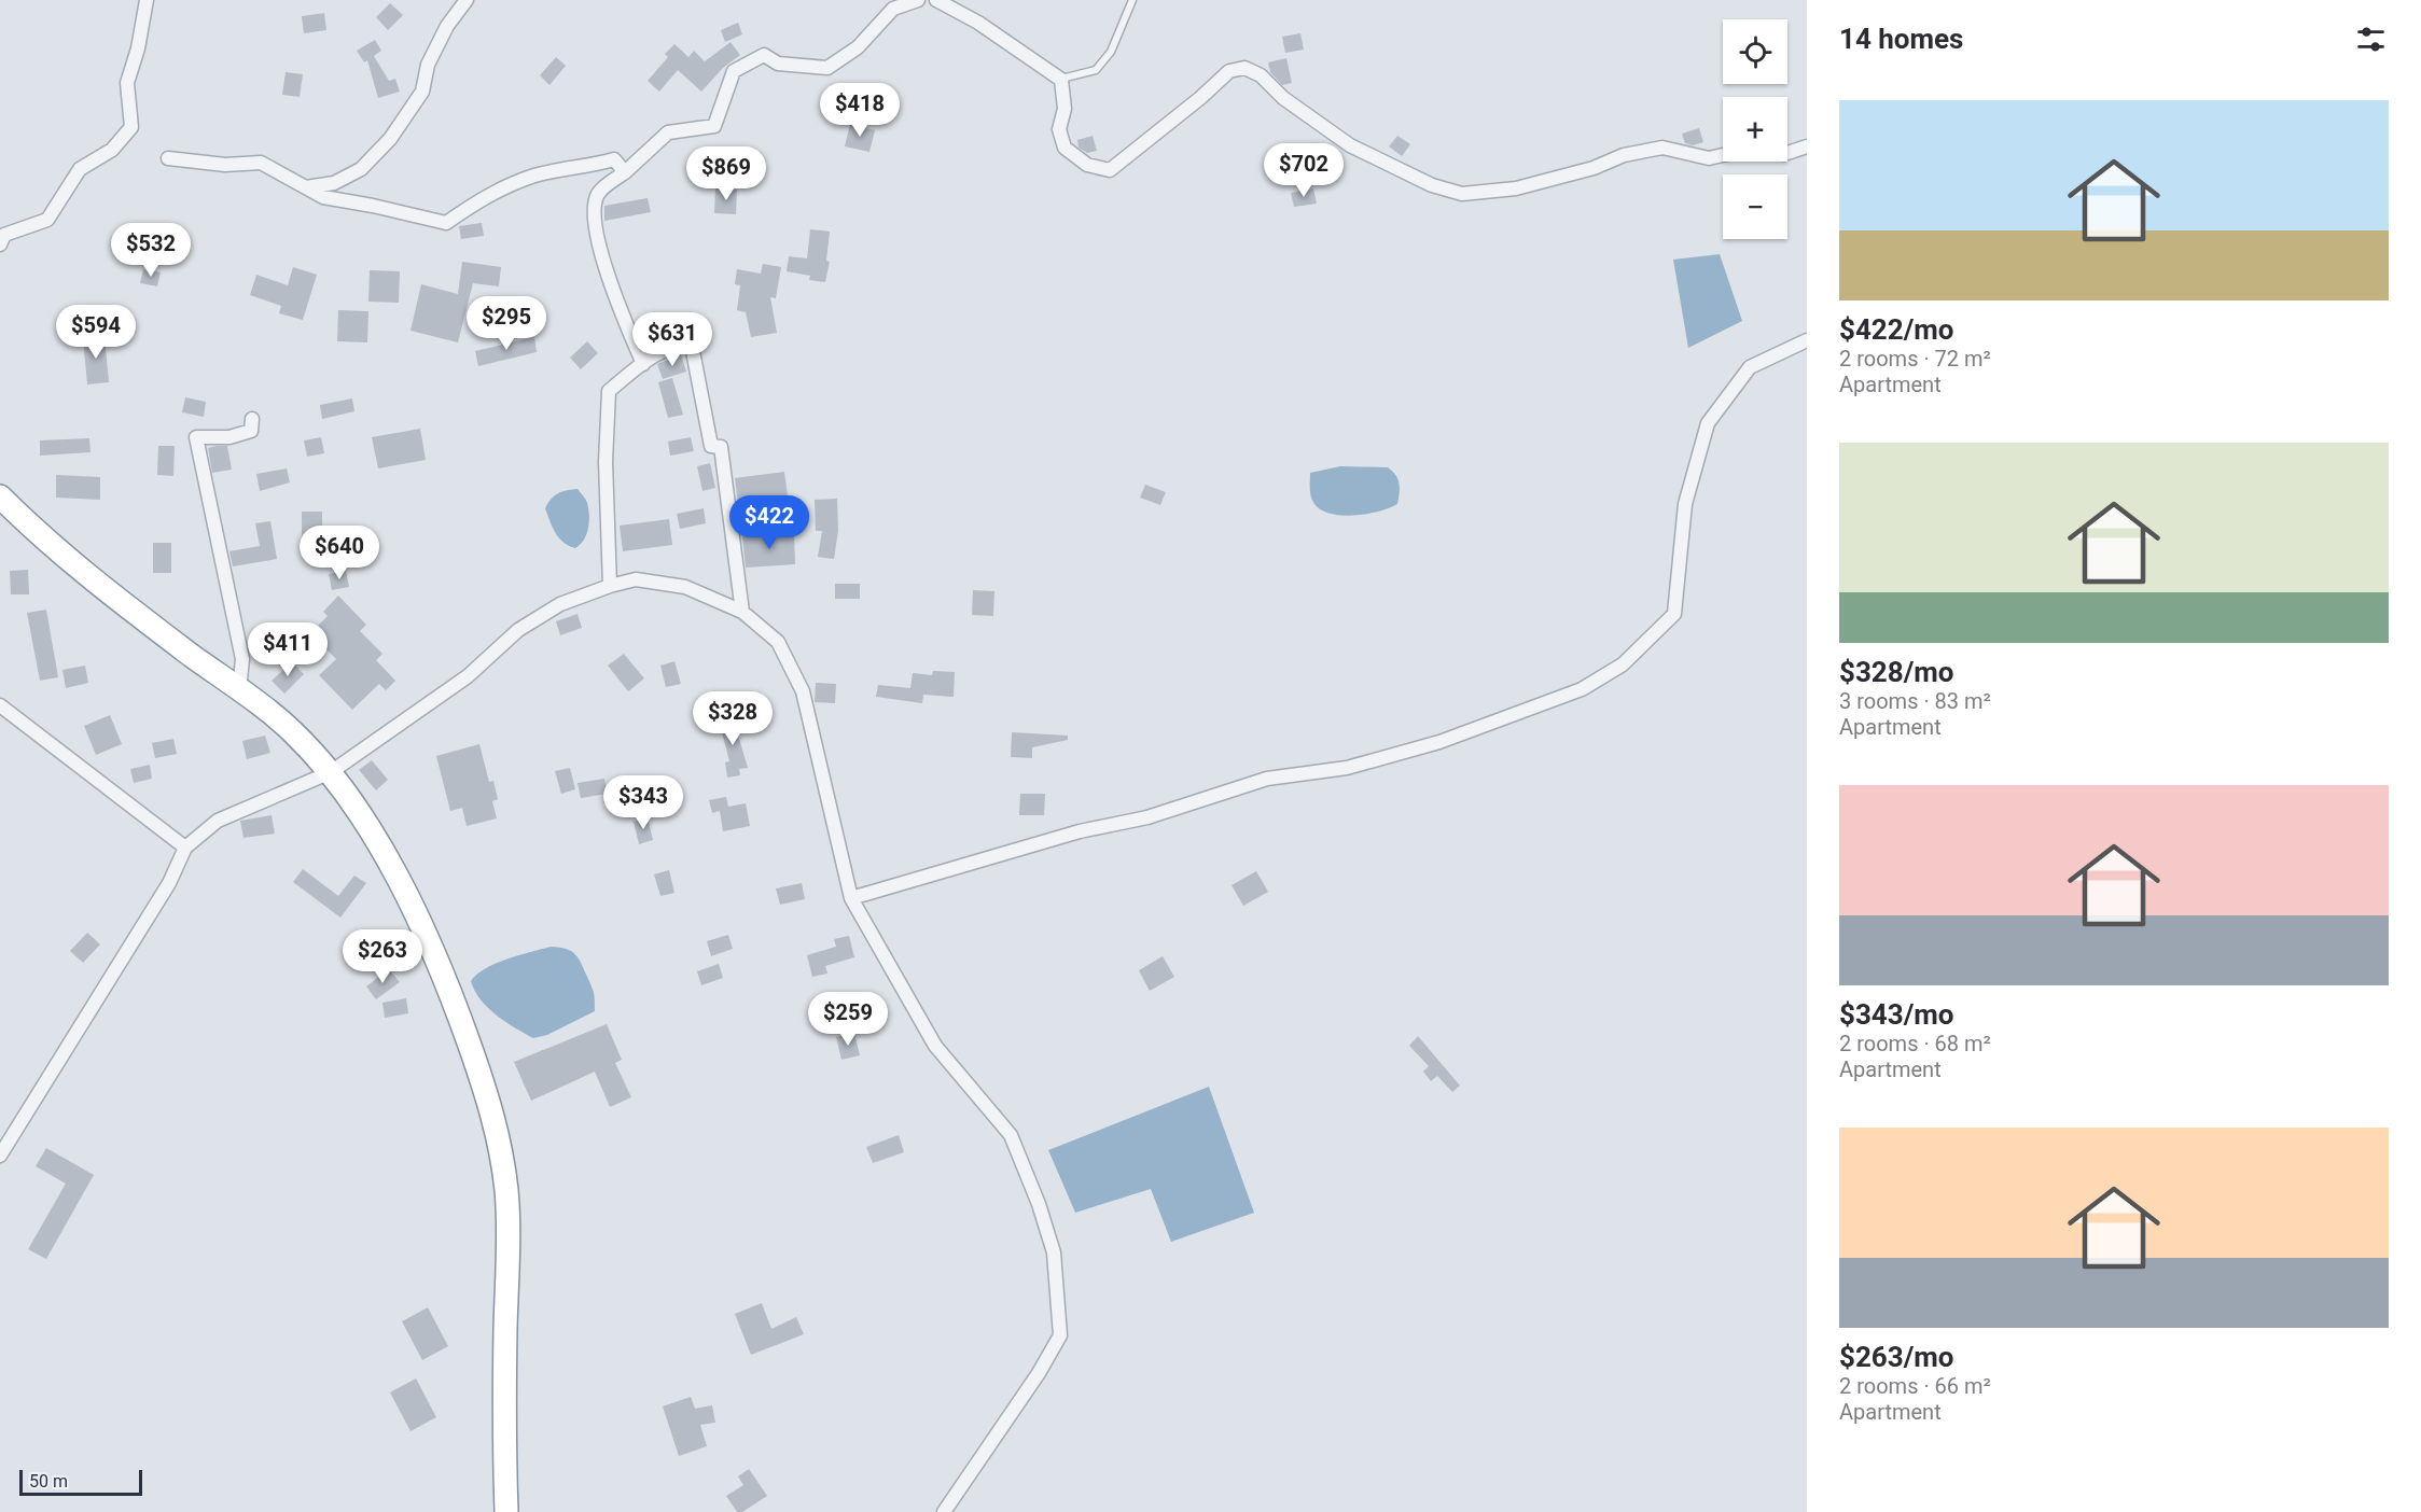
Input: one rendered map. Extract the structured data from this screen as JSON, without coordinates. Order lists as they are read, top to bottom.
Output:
{
  "scale_bar": "50 m",
  "page": {
    "heading": "14 homes",
    "map_buttons": ["+", "−"],
    "list": [
      {
        "name": "$422/mo",
        "note": "2 rooms · 72 m² · Apartment"
      },
      {
        "name": "$328/mo",
        "note": "3 rooms · 83 m² · Apartment"
      },
      {
        "name": "$343/mo",
        "note": "2 rooms · 68 m² · Apartment"
      },
      {
        "name": "$263/mo",
        "note": "2 rooms · 66 m² · Apartment"
      }
    ],
    "price": [
      "$418",
      "$702",
      "$869",
      "$532",
      "$295",
      "$594",
      "$631",
      "$422",
      "$640",
      "$411",
      "$328",
      "$343",
      "$263",
      "$259"
    ],
    "scale": "50 m"
  }
}
